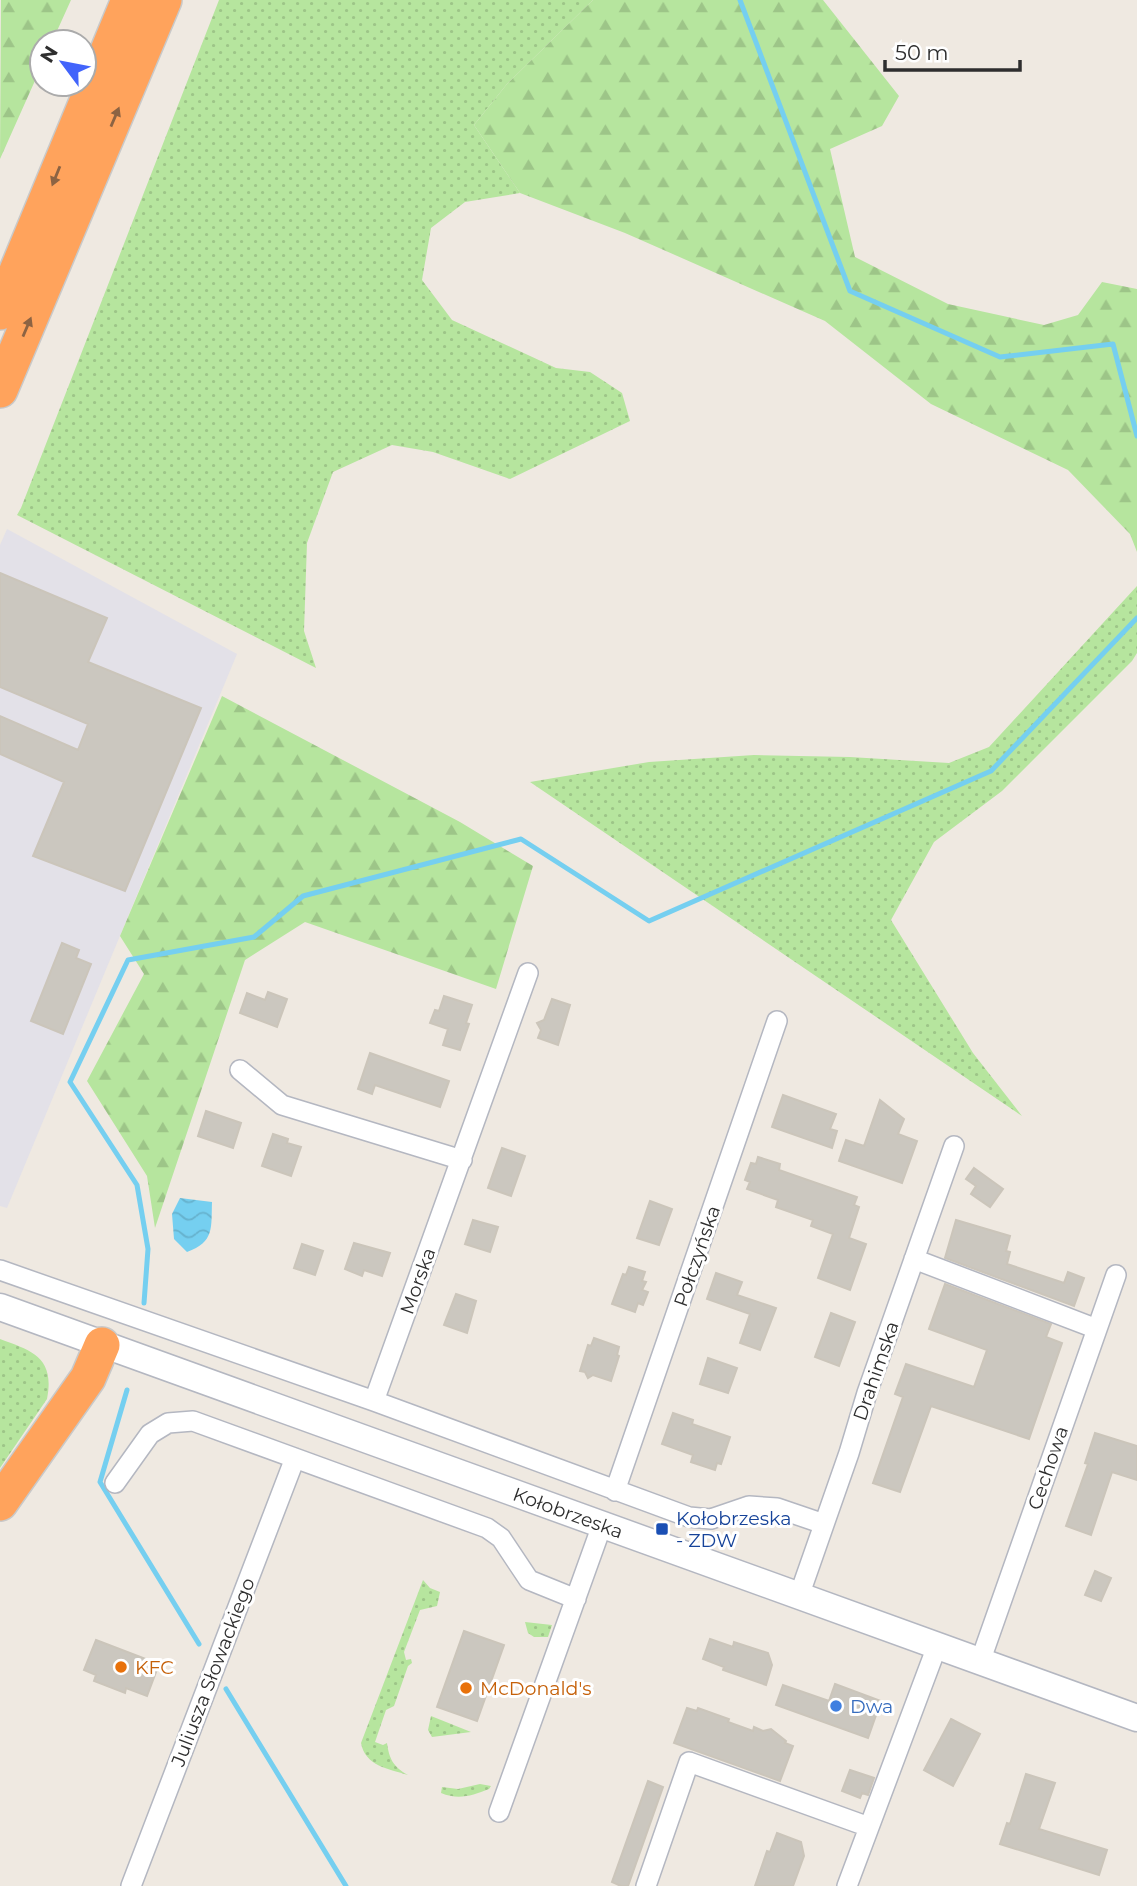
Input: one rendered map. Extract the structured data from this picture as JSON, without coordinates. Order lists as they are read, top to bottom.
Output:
{
  "streets": {
    "main road": ["Kołobrzeska"],
    "street": [
      "Połczyńska",
      "Morska",
      "Drahimska",
      "Cechowa",
      "Juliusza Słowackiego"
    ]
  },
  "crossings": [
    ["Drahimska", "Kołobrzeska"],
    ["Cechowa", "Kołobrzeska"]
  ],
  "places": {
    "transit": ["Kołobrzeska - ZDW"],
    "other": ["KFC", "McDonald's", "Dwa"]
  },
  "scale_bar": "50 m",
  "north": "top left"
}
